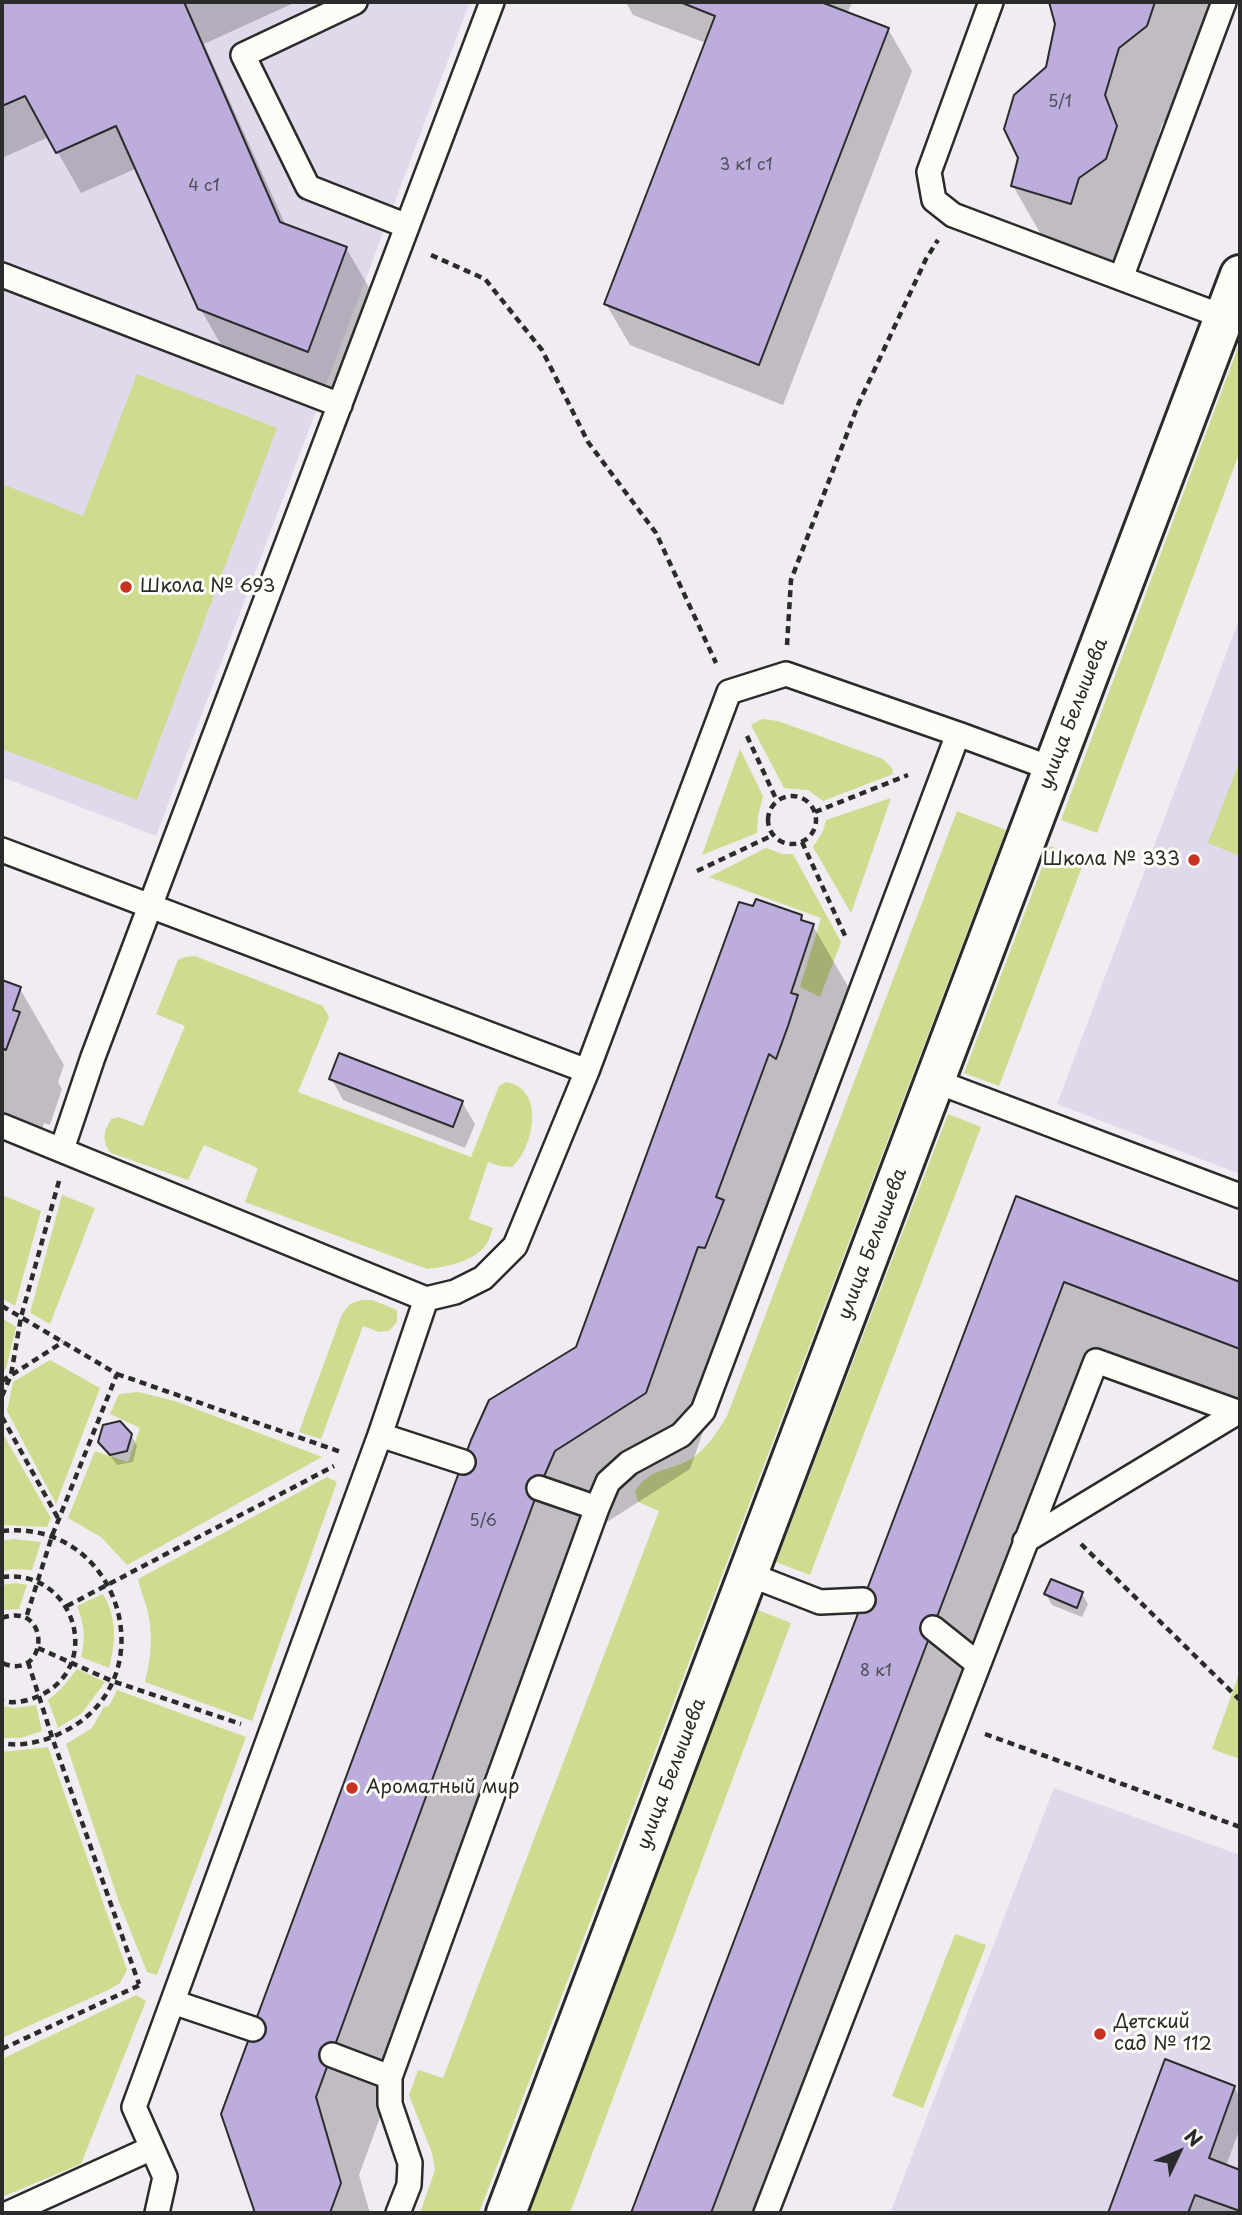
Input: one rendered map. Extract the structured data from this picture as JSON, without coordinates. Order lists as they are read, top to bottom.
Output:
{
  "streets": {
    "street": ["улица Белышева"]
  },
  "places": [
    "Школа № 693",
    "Школа № 333",
    "Ароматный мир",
    "Детский сад № 112"
  ],
  "house_numbers": [
    "5/1",
    "3 к1 с1",
    "4 с1",
    "5/6",
    "8 к1"
  ],
  "north": "top right"
}
